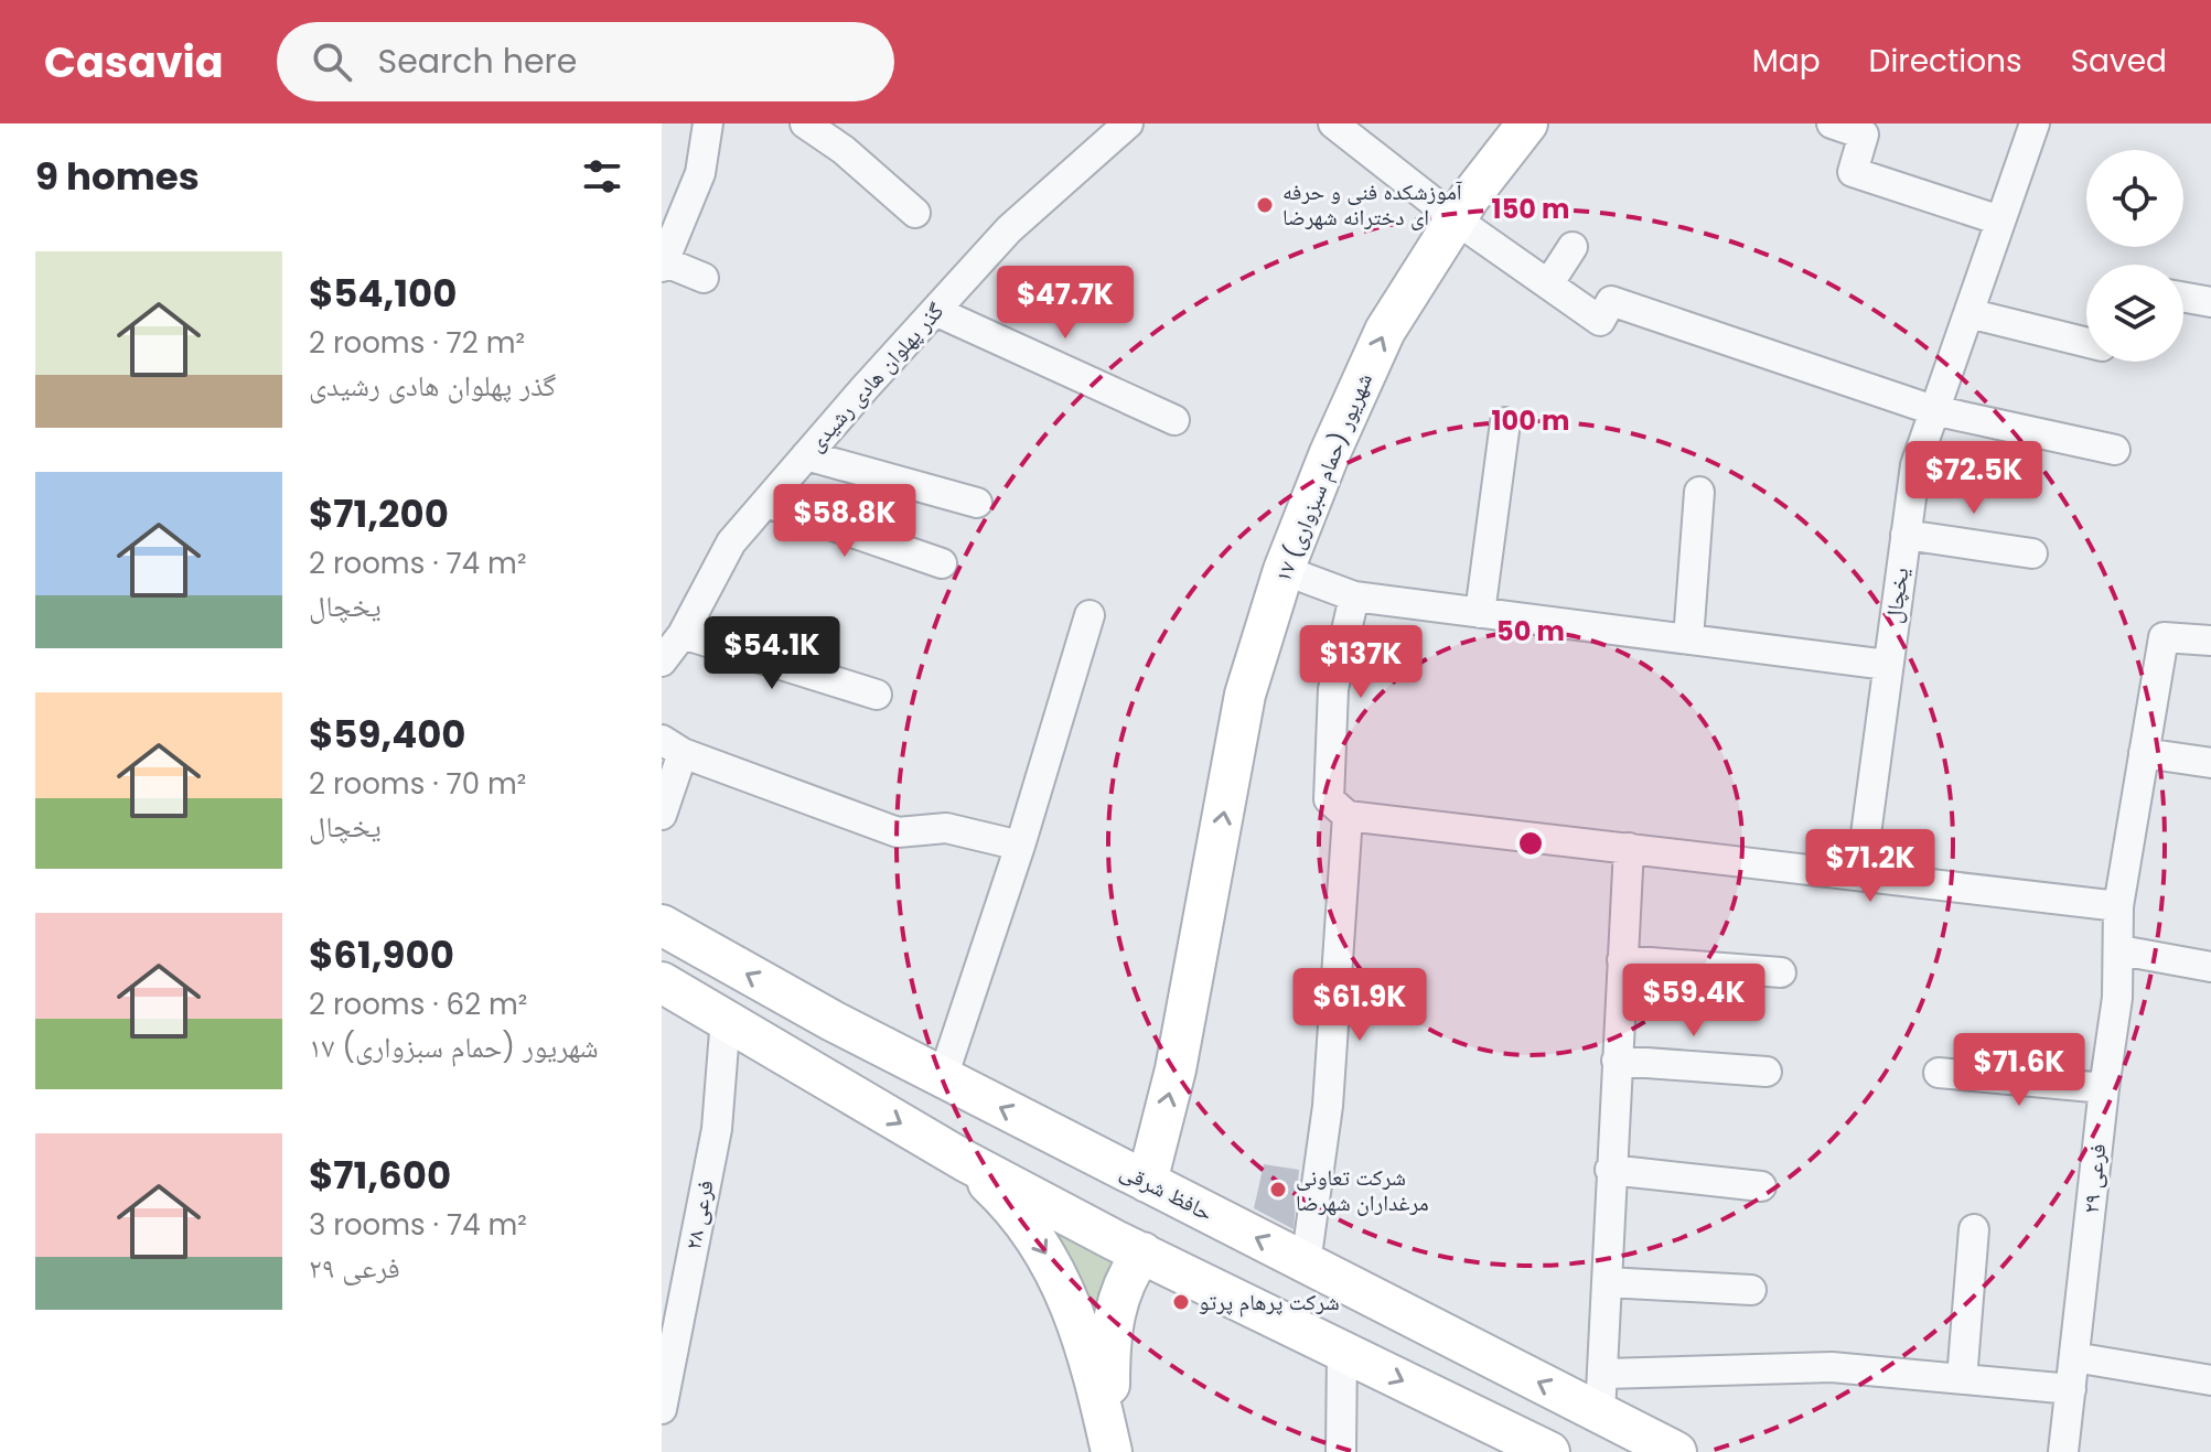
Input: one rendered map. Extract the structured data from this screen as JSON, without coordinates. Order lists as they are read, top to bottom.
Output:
{
  "streets": {
    "main road": ["۱۷ شهریور (حمام سبزواری)", "حافظ شرقی"],
    "street": [
      "گذر پهلوان هادی رشیدی",
      "یخچال",
      "فرعی ۲۹",
      "فرعی ۲۸"
    ]
  },
  "crossings": [
    ["۱۷ شهریور (حمام سبزواری)", "حافظ شرقی"]
  ],
  "one_way": ["۱۷ شهریور (حمام سبزواری)"],
  "places": ["آموزشکده فنی و حرفه ای دخترانه شهرضا", "شرکت تعاونی مرغداران شهرضا", "شرکت پرهام پرتو"],
  "page": {
    "header": "Casavia",
    "search": "Search here",
    "nav": ["Map", "Directions", "Saved"],
    "heading": "9 homes",
    "list": [
      {
        "name": "$54,100",
        "note": "2 rooms · 72 m² · گذر پهلوان هادی رشیدی"
      },
      {
        "name": "$71,200",
        "note": "2 rooms · 74 m² · یخچال"
      },
      {
        "name": "$59,400",
        "note": "2 rooms · 70 m² · یخچال"
      },
      {
        "name": "$61,900",
        "note": "2 rooms · 62 m² · ۱۷ شهریور (حمام سبزواری)"
      },
      {
        "name": "$71,600",
        "note": "3 rooms · 74 m² · فرعی ۲۹"
      }
    ],
    "price": [
      "$47.7K",
      "$72.5K",
      "$58.8K",
      "$54.1K",
      "$137K",
      "$71.2K",
      "$59.4K",
      "$61.9K",
      "$71.6K"
    ]
  },
  "rings": ["150 m", "100 m", "50 m"]
}
